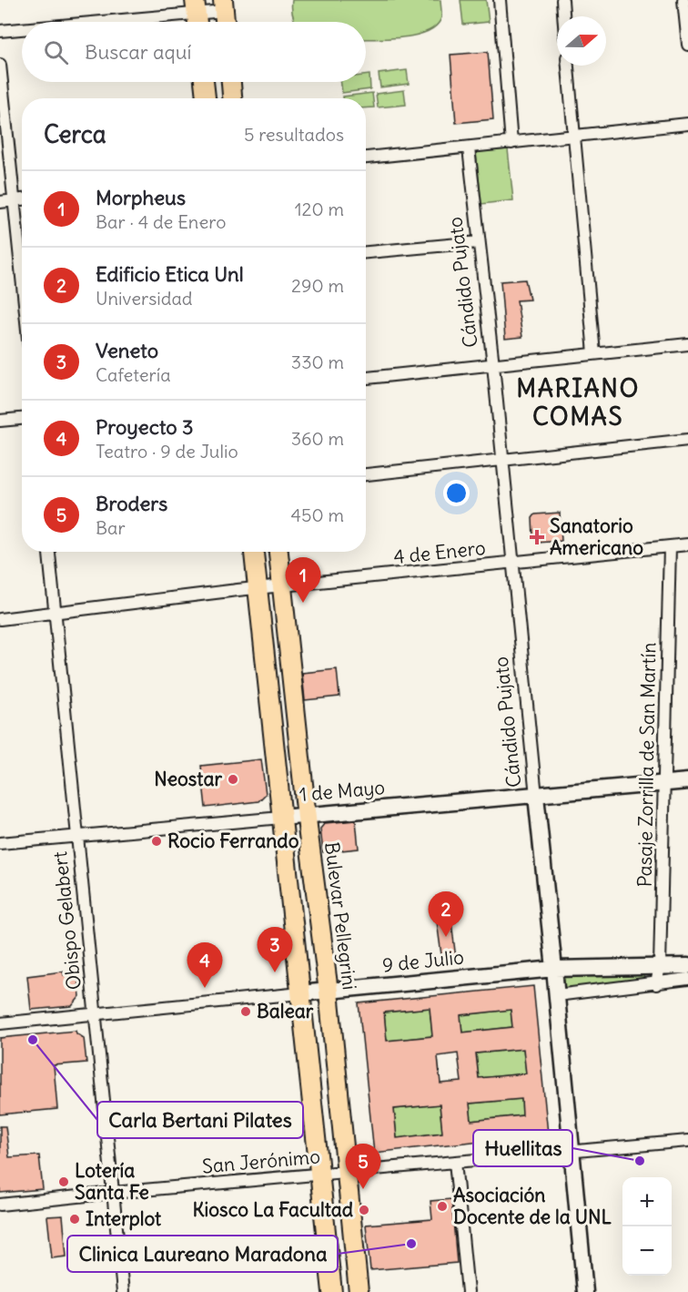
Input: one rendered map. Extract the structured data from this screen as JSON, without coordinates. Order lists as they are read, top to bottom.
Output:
{
  "streets": {
    "main road": [
      "Cándido Pujato",
      "1 de Mayo",
      "Bulevar Pellegrini",
      "9 de Julio"
    ],
    "street": [
      "4 de Enero",
      "Pasaje Zorrilla de San Martín",
      "Obispo Gelabert",
      "San Jerónimo"
    ]
  },
  "crossings": [
    ["Cándido Pujato", "4 de Enero"],
    ["Cándido Pujato", "1 de Mayo"],
    ["Cándido Pujato", "9 de Julio"],
    ["Cándido Pujato", "San Jerónimo"],
    ["4 de Enero", "Pasaje Zorrilla de San Martín"],
    ["4 de Enero", "Bulevar Pellegrini"],
    ["4 de Enero", "Obispo Gelabert"],
    ["Pasaje Zorrilla de San Martín", "1 de Mayo"],
    ["Pasaje Zorrilla de San Martín", "9 de Julio"],
    ["1 de Mayo", "Bulevar Pellegrini"],
    ["1 de Mayo", "Obispo Gelabert"],
    ["Bulevar Pellegrini", "9 de Julio"],
    ["Bulevar Pellegrini", "San Jerónimo"],
    ["Obispo Gelabert", "9 de Julio"],
    ["Obispo Gelabert", "San Jerónimo"]
  ],
  "districts": ["MARIANO COMAS"],
  "places": {
    "health": ["Sanatorio Americano"],
    "other": [
      "Neostar",
      "Rocio Ferrando",
      "Balear",
      "Carla Bertani Pilates",
      "Huellitas",
      "Lotería Santa Fe",
      "Asociación Docente de la UNL",
      "Kiosco La Facultad",
      "Interplot",
      "Clinica Laureano Maradona"
    ]
  },
  "north": "right",
  "page": {
    "search": "Buscar aquí",
    "heading": ["Cerca", "5 resultados"],
    "list": [
      {
        "mark": "1",
        "name": "Morpheus",
        "note": "Bar · 4 de Enero",
        "value": "120 m"
      },
      {
        "mark": "2",
        "name": "Edificio Etica Unl",
        "note": "Universidad",
        "value": "290 m"
      },
      {
        "mark": "3",
        "name": "Veneto",
        "note": "Cafetería",
        "value": "330 m"
      },
      {
        "mark": "4",
        "name": "Proyecto 3",
        "note": "Teatro · 9 de Julio",
        "value": "360 m"
      },
      {
        "mark": "5",
        "name": "Broders",
        "note": "Bar",
        "value": "450 m"
      }
    ],
    "pins": [
      "1",
      "2",
      "3",
      "4",
      "5"
    ],
    "map_buttons": ["+", "−"]
  }
}
